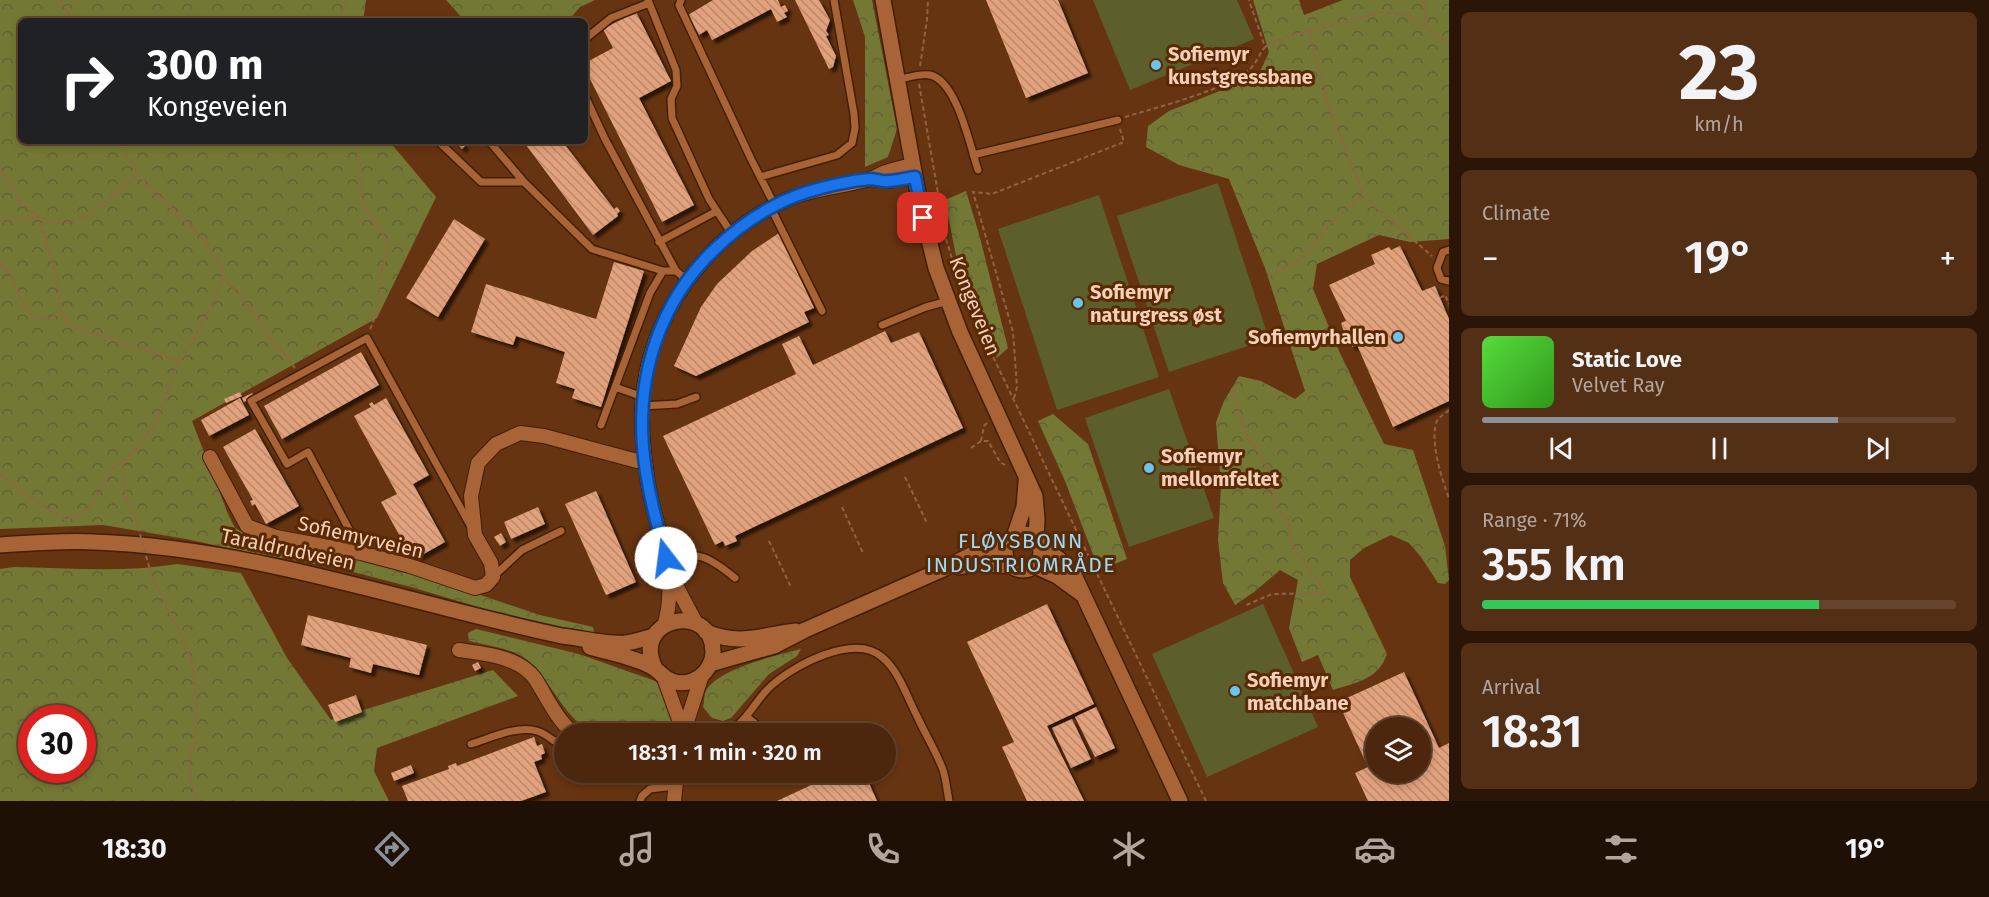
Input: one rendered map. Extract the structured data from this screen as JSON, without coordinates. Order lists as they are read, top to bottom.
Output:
{
  "streets": {
    "main road": ["Kongeveien", "Taraldrudveien"],
    "street": ["Sofiemyrveien"]
  },
  "districts": ["FLØYSBONN INDUSTRIOMRÅDE"],
  "places": [
    "Sofiemyr kunstgressbane",
    "Sofiemyr naturgress øst",
    "Sofiemyrhallen",
    "Sofiemyr mellomfeltet",
    "Sofiemyr matchbane"
  ],
  "page": {
    "tile": [
      ["23", "km/h"],
      "Climate",
      ["Range · 71%", "355 km"],
      ["Arrival", "18:31"]
    ],
    "turn": ["300 m", "Kongeveien"],
    "heat": ["−", "19°", "+"],
    "song": ["Static Love", "Velvet Ray"],
    "limit": "30",
    "trip": "18:31 · 1 min · 320 m",
    "tabs": ["18:30", "19°"]
  }
}
